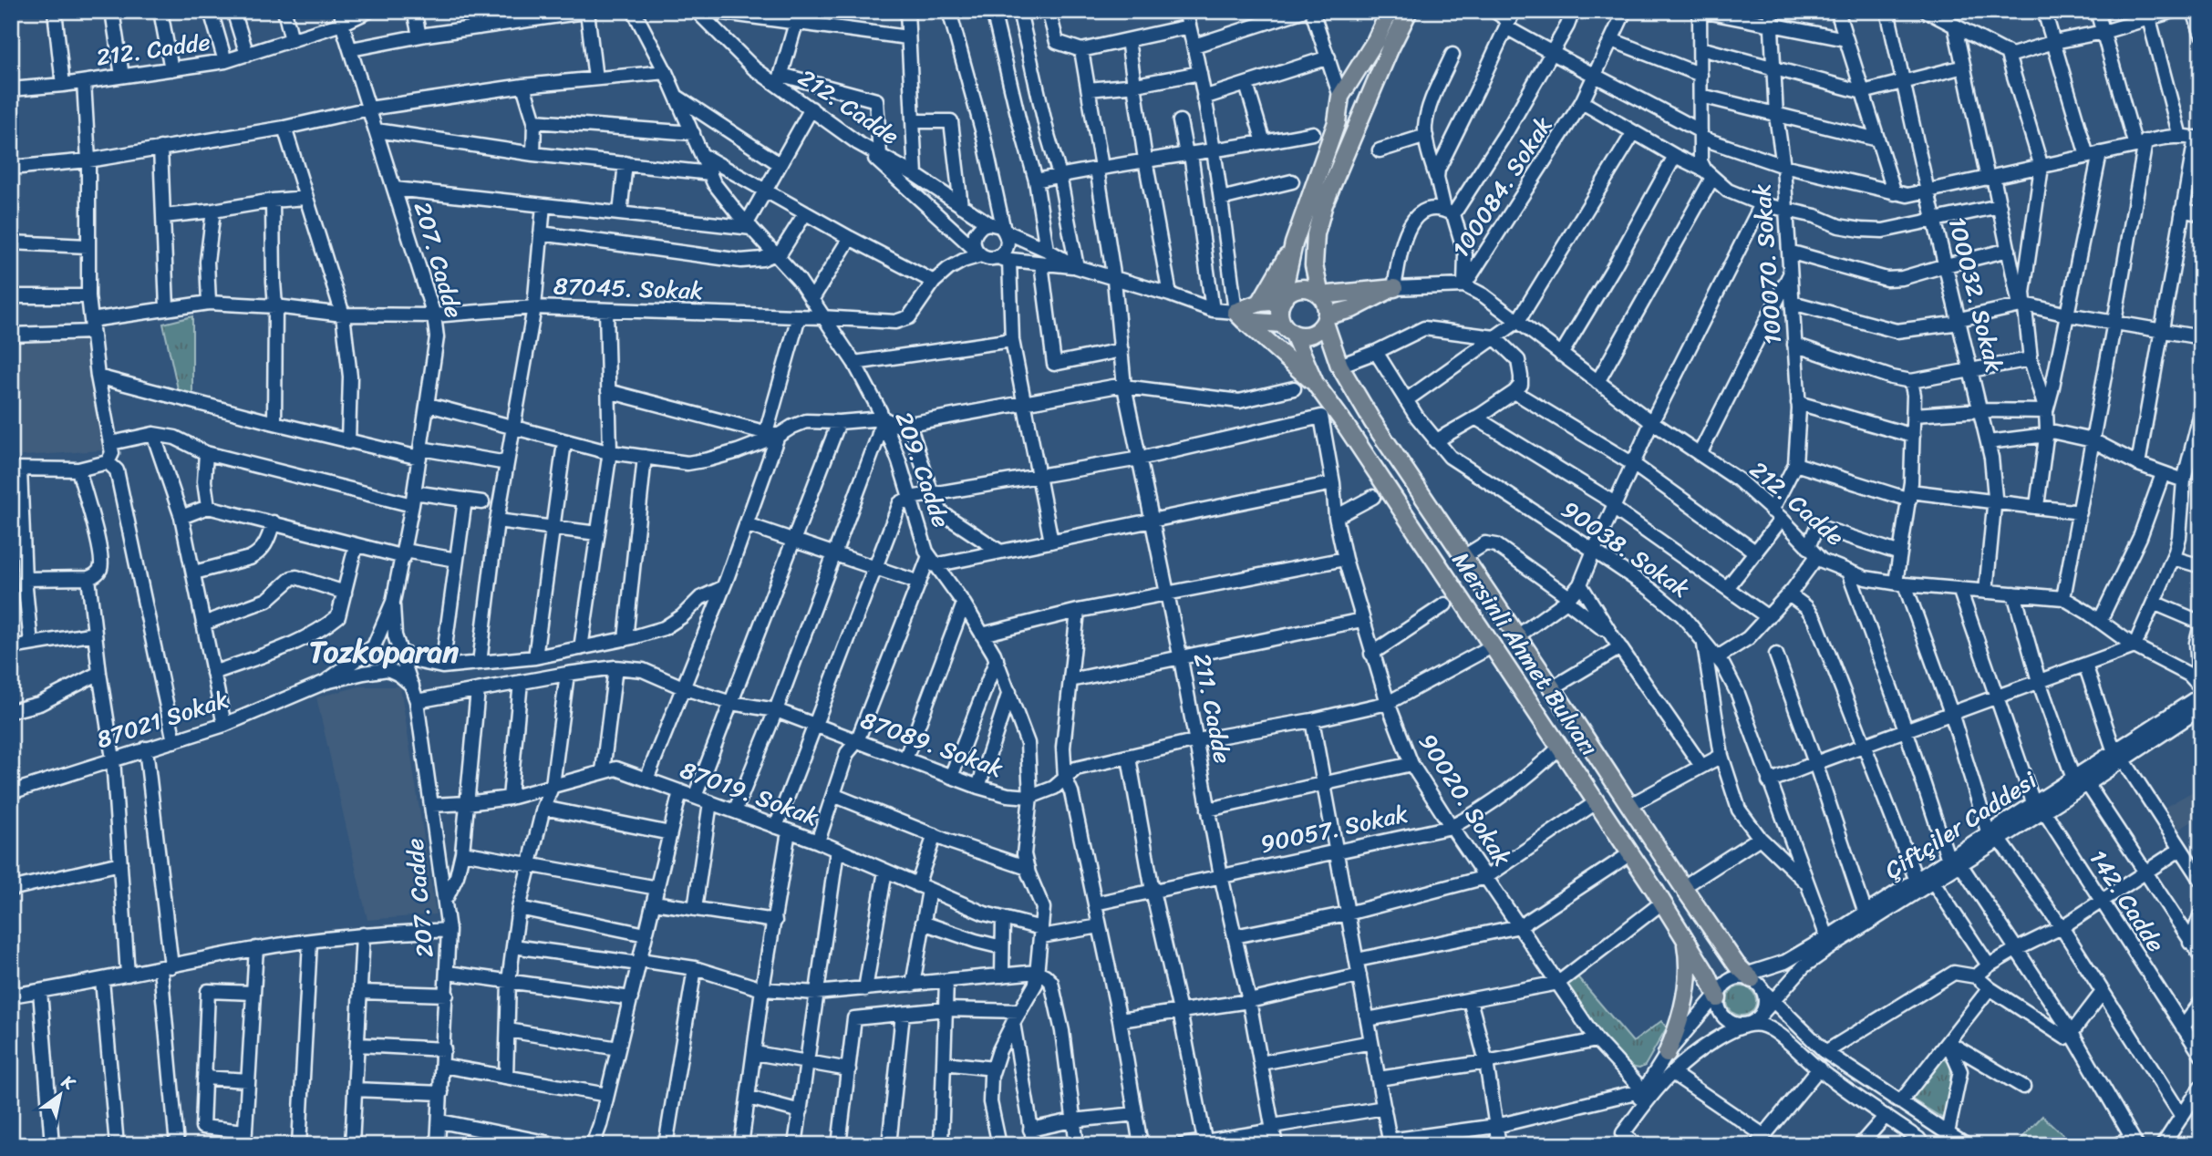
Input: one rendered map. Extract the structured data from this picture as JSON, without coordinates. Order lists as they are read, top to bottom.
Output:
{
  "streets": {
    "main road": ["Mersinli Ahmet Bulvarı"],
    "street": [
      "212. Cadde",
      "100084. Sokak",
      "207. Cadde",
      "100070. Sokak",
      "87045. Sokak",
      "100032. Sokak",
      "209. Cadde",
      "90038. Sokak",
      "211. Cadde",
      "87021 Sokak",
      "87089. Sokak",
      "87019. Sokak",
      "90020. Sokak",
      "Çiftçiler Caddesi",
      "90057. Sokak",
      "142. Cadde"
    ]
  },
  "crossings": [
    ["212. Cadde", "100084. Sokak"],
    ["212. Cadde", "207. Cadde"],
    ["212. Cadde", "100070. Sokak"],
    ["212. Cadde", "87045. Sokak"],
    ["212. Cadde", "100032. Sokak"],
    ["212. Cadde", "Çiftçiler Caddesi"],
    ["212. Cadde", "142. Cadde"],
    ["207. Cadde", "87045. Sokak"],
    ["207. Cadde", "87089. Sokak"],
    ["207. Cadde", "87019. Sokak"],
    ["87045. Sokak", "209. Cadde"],
    ["209. Cadde", "87089. Sokak"],
    ["209. Cadde", "87019. Sokak"],
    ["90038. Sokak", "Çiftçiler Caddesi"],
    ["Mersinli Ahmet Bulvarı", "Çiftçiler Caddesi"],
    ["Mersinli Ahmet Bulvarı", "90057. Sokak"],
    ["211. Cadde", "90020. Sokak"],
    ["211. Cadde", "90057. Sokak"],
    ["90020. Sokak", "90057. Sokak"],
    ["Çiftçiler Caddesi", "142. Cadde"]
  ],
  "districts": ["Tozkoparan"],
  "north": "top right"
}
